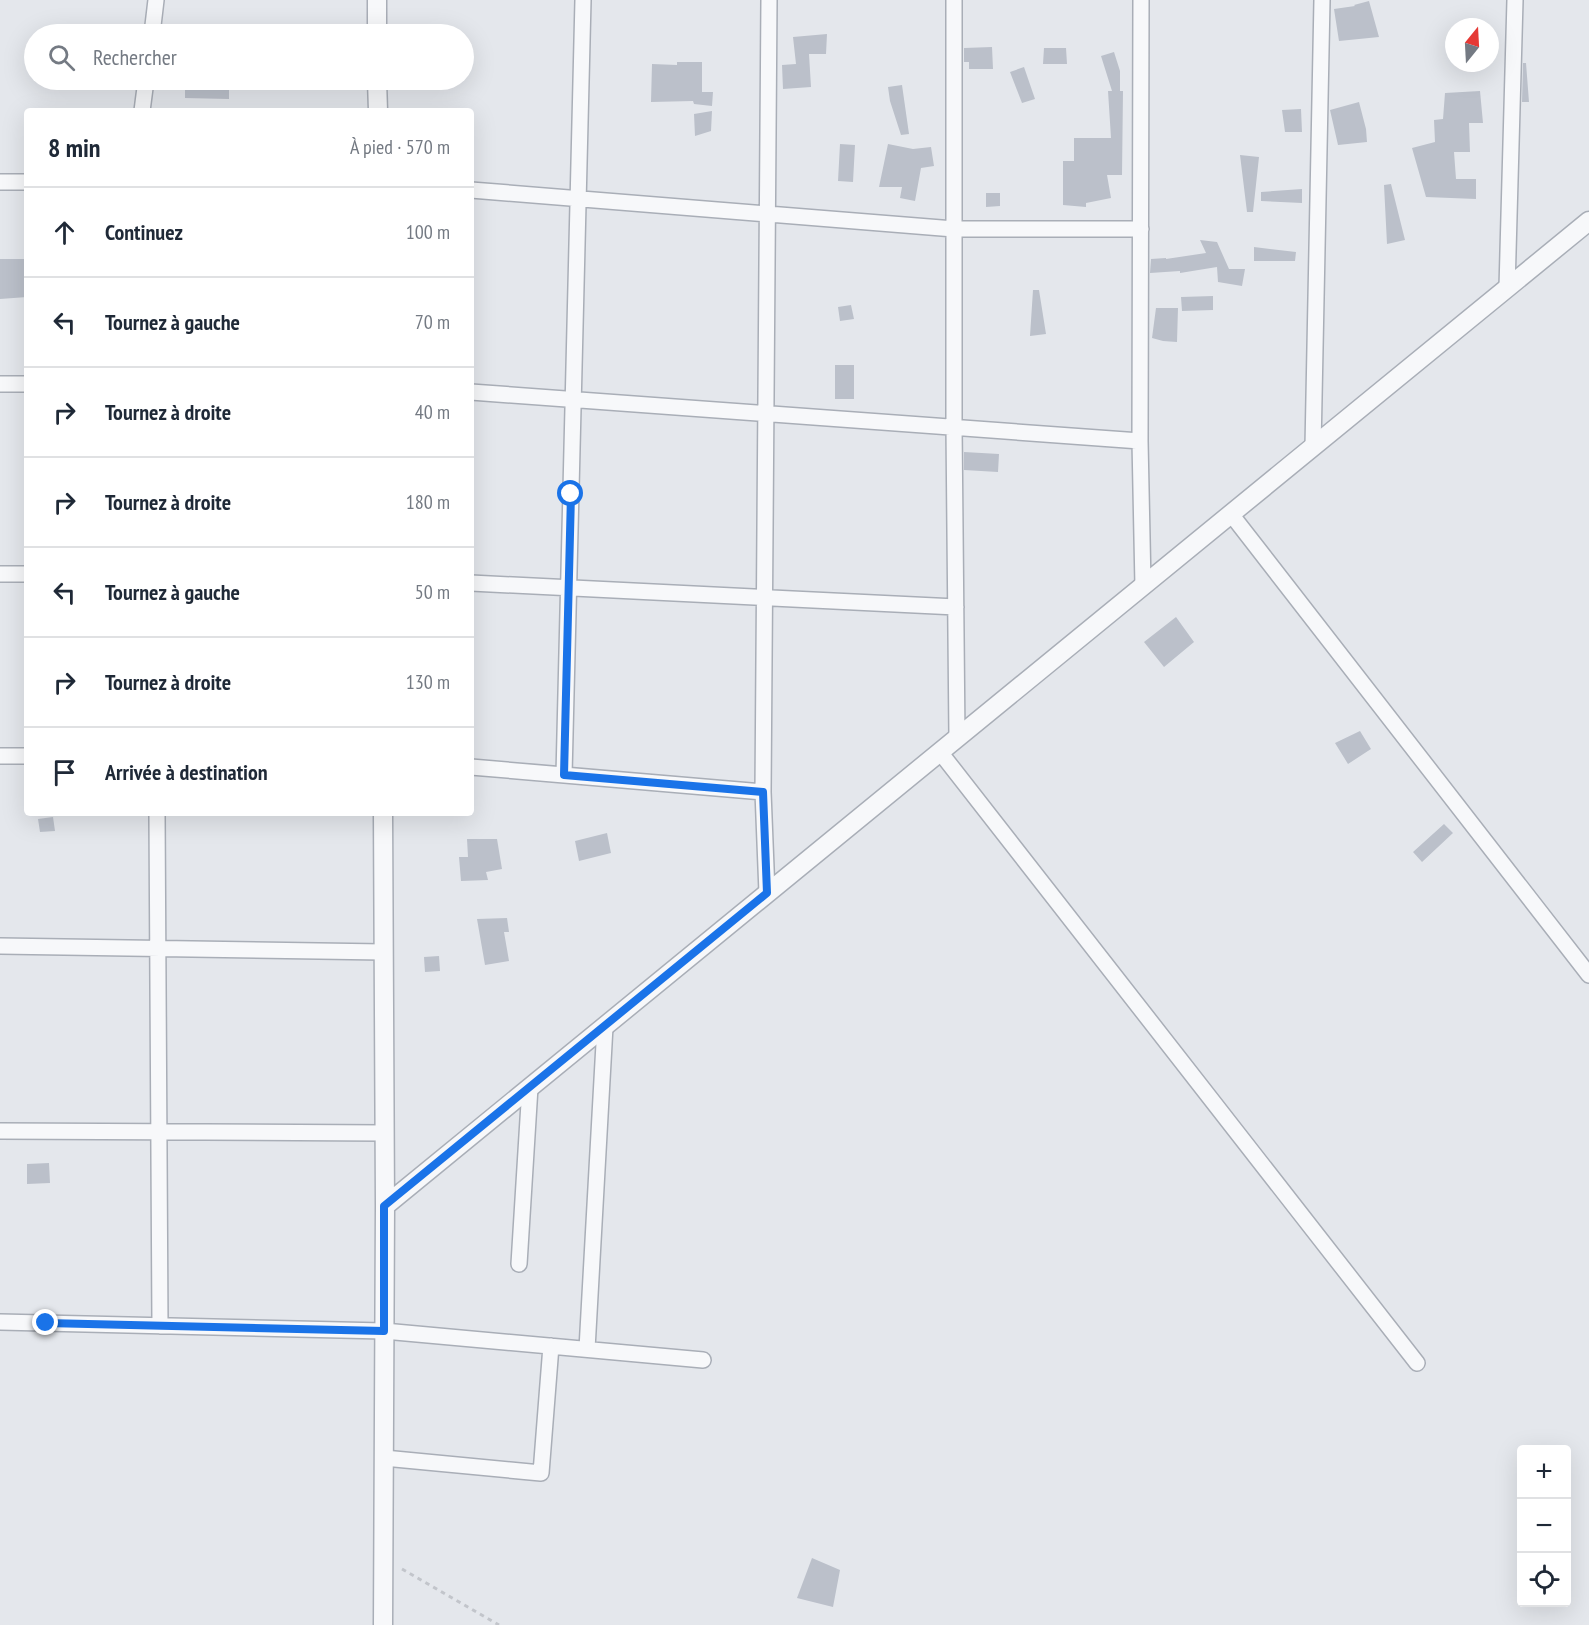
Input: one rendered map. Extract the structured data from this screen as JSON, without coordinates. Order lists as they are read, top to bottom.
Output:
{
  "north": "top",
  "page": {
    "search": "Rechercher",
    "heading": ["8 min", "À pied · 570 m"],
    "list": [
      ["Continuez", "100 m"],
      ["Tournez à gauche", "70 m"],
      ["Tournez à droite", "40 m"],
      ["Tournez à droite", "180 m"],
      ["Tournez à gauche", "50 m"],
      ["Tournez à droite", "130 m"],
      "Arrivée à destination"
    ],
    "map_buttons": ["+", "−"]
  }
}
